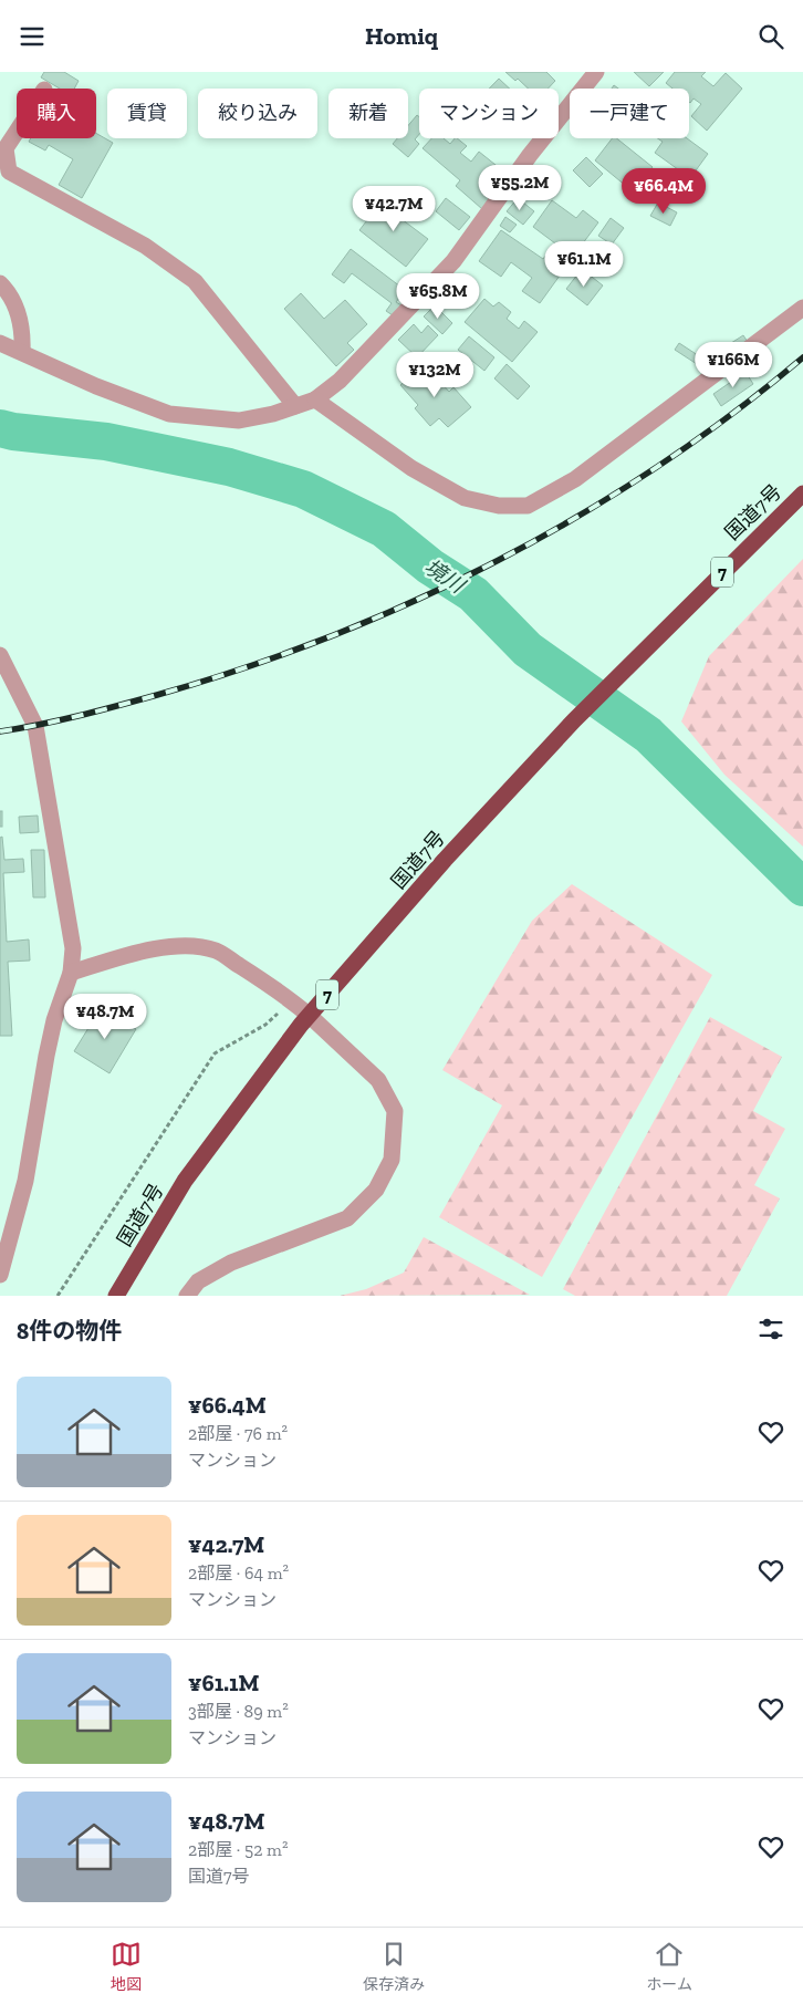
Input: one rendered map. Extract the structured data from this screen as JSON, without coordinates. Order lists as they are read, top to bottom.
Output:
{
  "streets": {
    "highway": ["国道7号", "7"]
  },
  "water": ["境川"],
  "page": {
    "header": "Homiq",
    "chip": [
      "購入",
      "賃貸",
      "絞り込み",
      "新着",
      "マンション",
      "一戸建て"
    ],
    "price": [
      "¥55.2M",
      "¥66.4M",
      "¥42.7M",
      "¥61.1M",
      "¥65.8M",
      "¥166M",
      "¥132M",
      "¥48.7M"
    ],
    "heading": "8件の物件",
    "list": [
      {
        "name": "¥66.4M",
        "note": "2部屋 · 76 m² · マンション"
      },
      {
        "name": "¥42.7M",
        "note": "2部屋 · 64 m² · マンション"
      },
      {
        "name": "¥61.1M",
        "note": "3部屋 · 89 m² · マンション"
      },
      {
        "name": "¥48.7M",
        "note": "2部屋 · 52 m² · 国道7号"
      }
    ],
    "tabs": ["地図", "保存済み", "ホーム"]
  }
}
